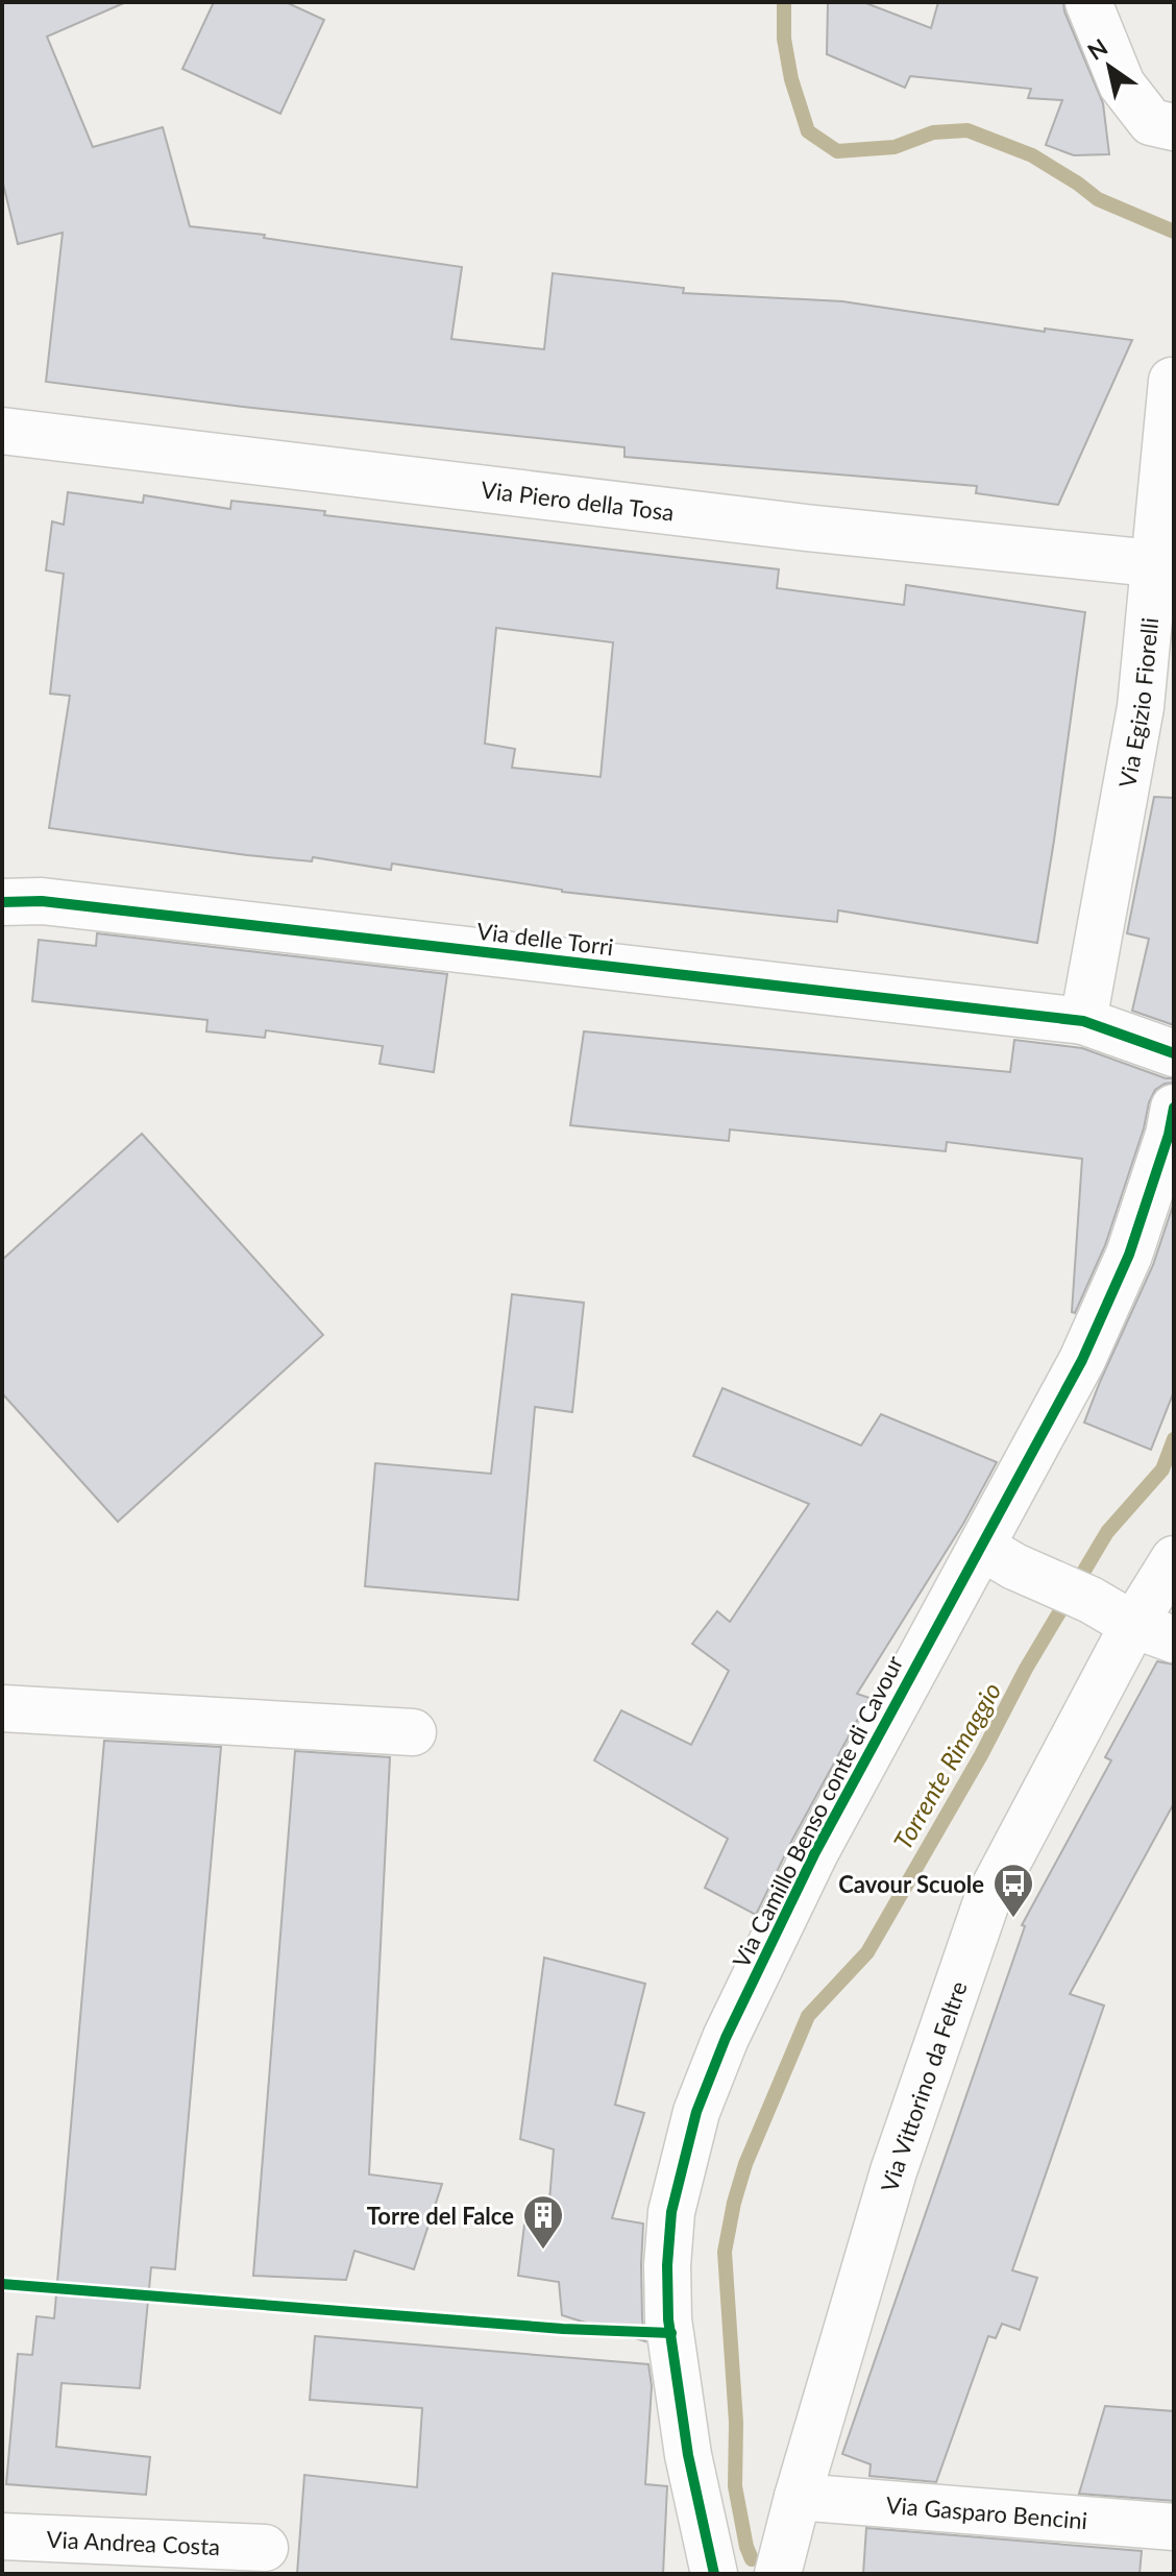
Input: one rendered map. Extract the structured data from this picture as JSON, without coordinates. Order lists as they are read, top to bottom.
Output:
{
  "streets": {
    "street": [
      "Via Piero della Tosa",
      "Via Egizio Fiorelli",
      "Via delle Torri",
      "Via Camillo Benso conte di Cavour",
      "Via Vittorino da Feltre",
      "Via Gasparo Bencini",
      "Via Andrea Costa"
    ]
  },
  "crossings": [
    ["Via Piero della Tosa", "Via Egizio Fiorelli"],
    ["Via Egizio Fiorelli", "Via delle Torri"],
    ["Via Vittorino da Feltre", "Via Gasparo Bencini"]
  ],
  "water": ["Torrente Rimaggio"],
  "places": {
    "bus stop": ["Cavour Scuole"],
    "building": ["Torre del Falce"]
  },
  "north": "top left"
}
